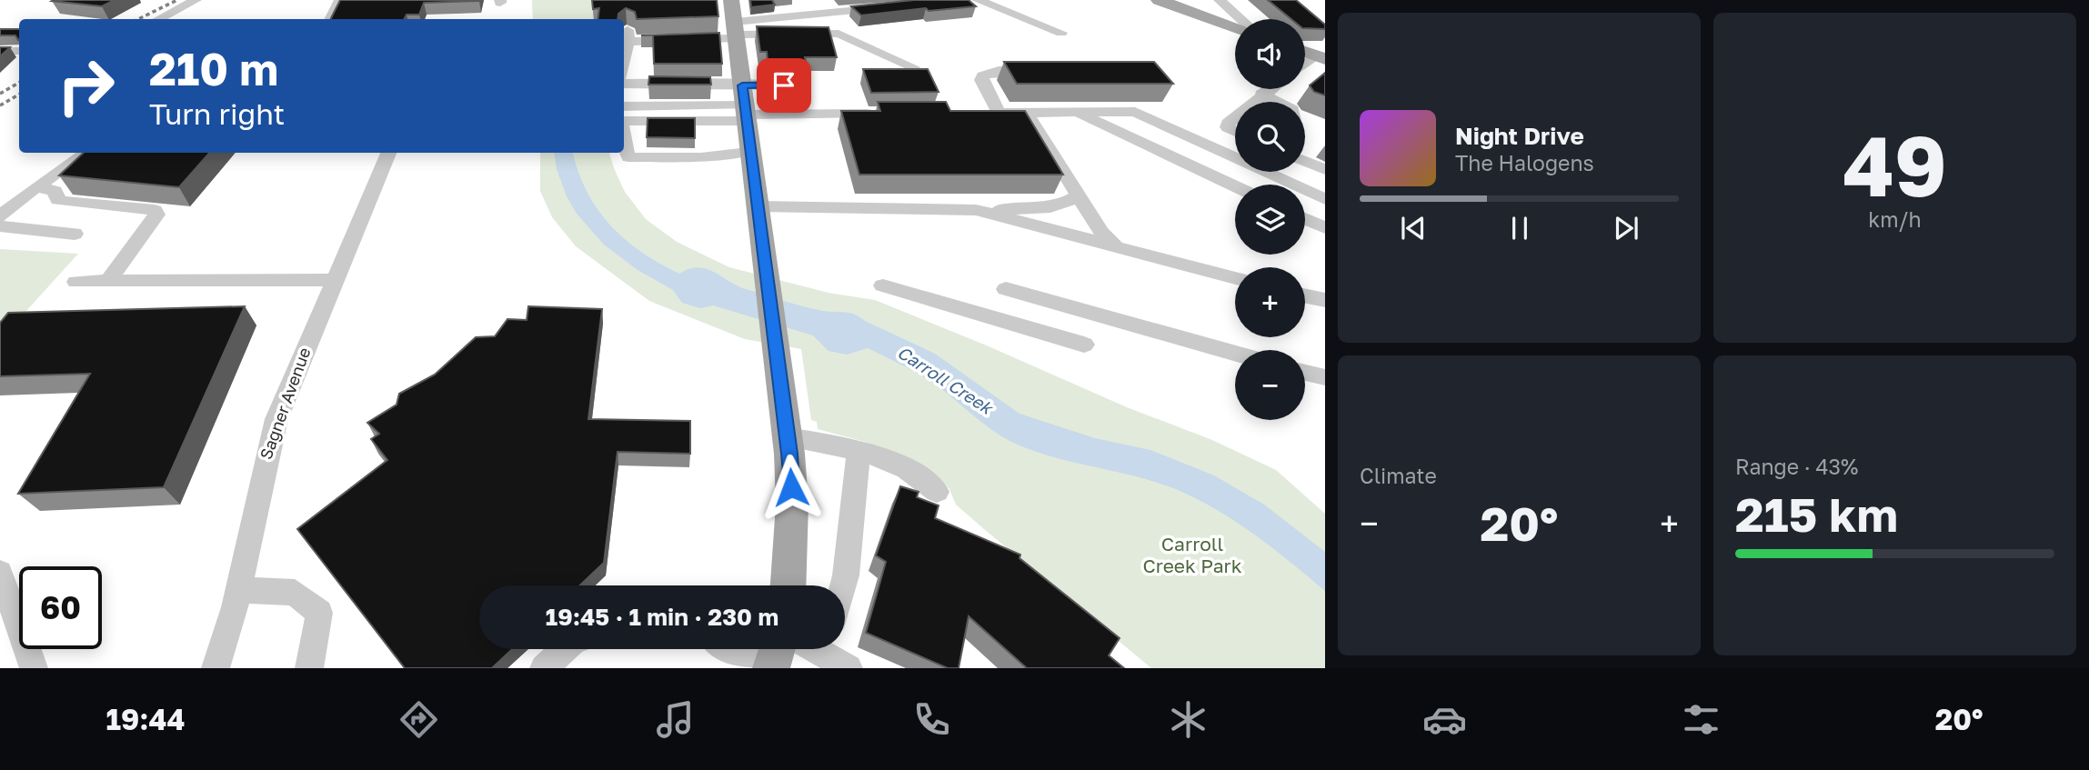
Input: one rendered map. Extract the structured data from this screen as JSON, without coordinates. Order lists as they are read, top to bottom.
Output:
{
  "streets": {
    "street": ["Sagner Avenue"]
  },
  "water": ["Carroll Creek"],
  "parks": ["Carroll Creek Park"],
  "page": {
    "tile": [
      ["49", "km/h"],
      "Climate",
      ["Range · 43%", "215 km"]
    ],
    "map_buttons": ["+", "−"],
    "turn": ["210 m", "Turn right"],
    "song": ["Night Drive", "The Halogens"],
    "heat": ["−", "20°", "+"],
    "limit": "60",
    "trip": "19:45 · 1 min · 230 m",
    "tabs": ["19:44", "20°"]
  }
}
